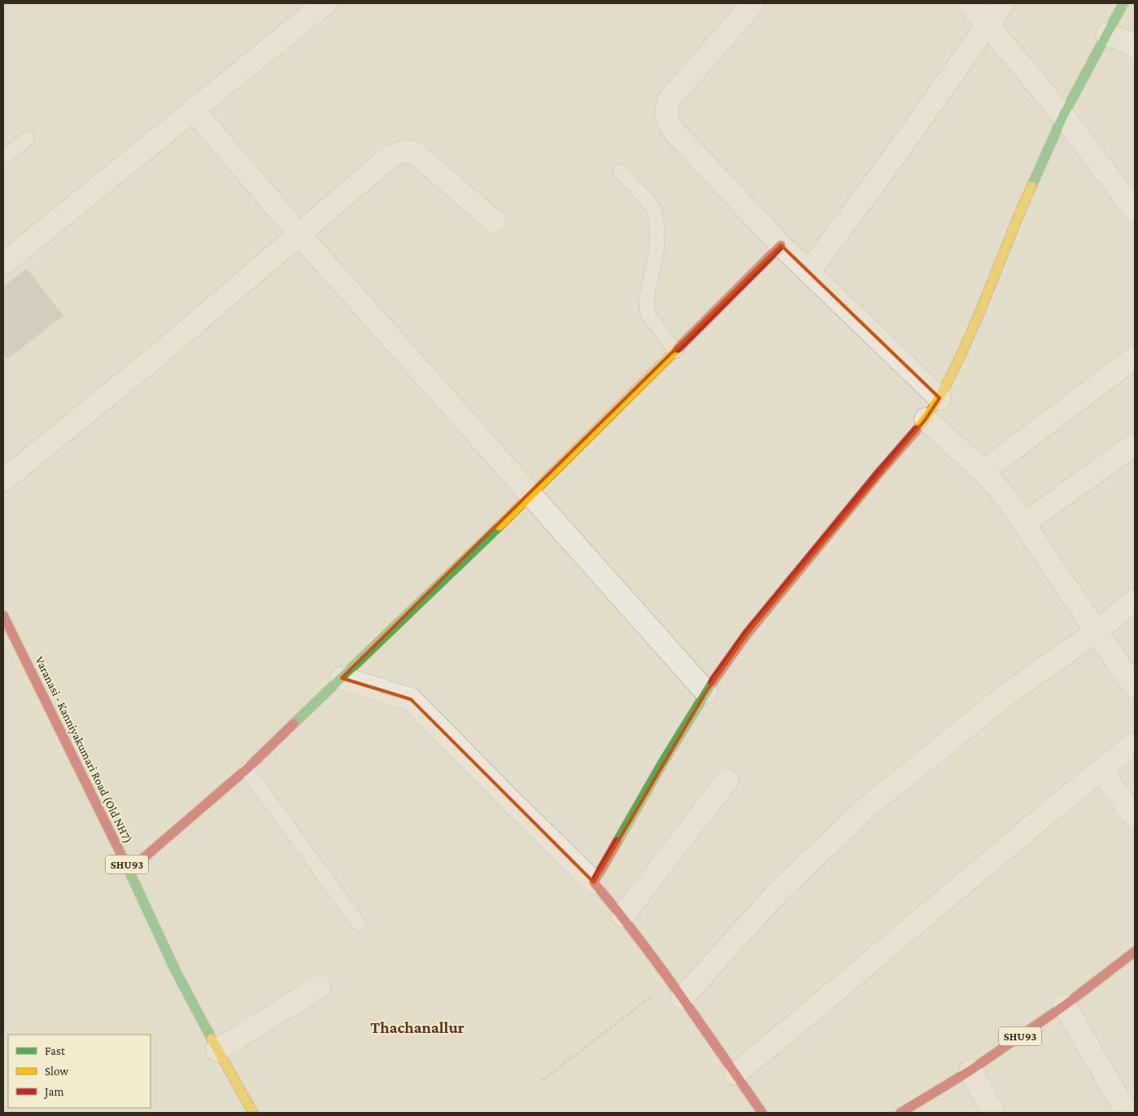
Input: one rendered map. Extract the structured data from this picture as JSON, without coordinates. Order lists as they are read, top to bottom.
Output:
{
  "streets": {
    "street": ["Varanasi - Kanniyakumari Road (Old NH7)", "SHU93"]
  },
  "districts": ["Thachanallur"],
  "legend": ["Fast", "Slow", "Jam"]
}
